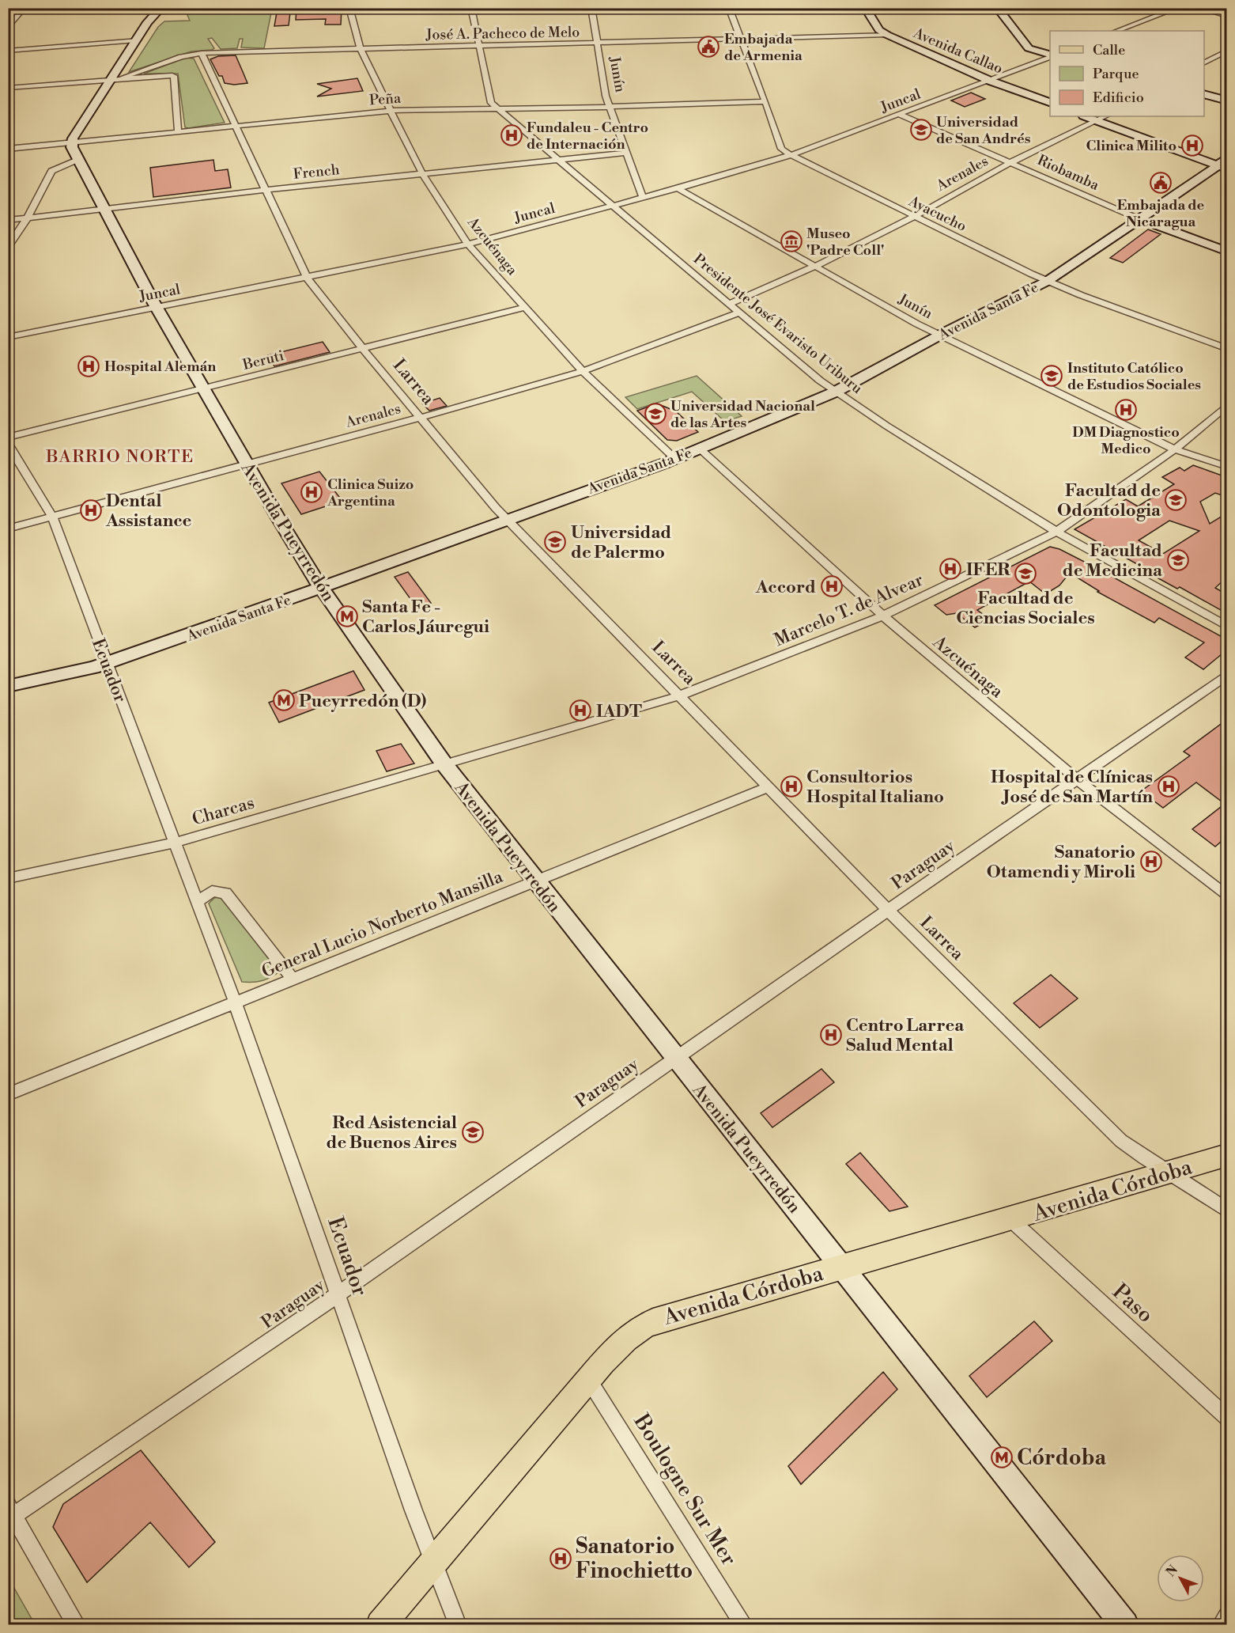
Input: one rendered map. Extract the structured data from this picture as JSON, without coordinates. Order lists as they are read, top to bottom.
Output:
{
  "streets": {
    "main road": [
      "Avenida Callao",
      "Riobamba",
      "Avenida Santa Fe",
      "Avenida Pueyrredón",
      "Avenida Córdoba"
    ],
    "street": [
      "José A. Pacheco de Melo",
      "Junín",
      "Peña",
      "Juncal",
      "French",
      "Arenales",
      "Ayacucho",
      "Azcuénaga",
      "Presidente José Evaristo Uriburu",
      "Beruti",
      "Larrea",
      "Marcelo T. de Alvear",
      "Ecuador",
      "Charcas",
      "Paraguay",
      "General Lucio Norberto Mansilla",
      "Paso",
      "Boulogne Sur Mer"
    ]
  },
  "crossings": [
    ["José A. Pacheco de Melo", "Avenida Callao"],
    ["José A. Pacheco de Melo", "Junín"],
    ["José A. Pacheco de Melo", "Ayacucho"],
    ["José A. Pacheco de Melo", "Azcuénaga"],
    ["José A. Pacheco de Melo", "Presidente José Evaristo Uriburu"],
    ["José A. Pacheco de Melo", "Larrea"],
    ["Avenida Callao", "Juncal"],
    ["Junín", "Peña"],
    ["Junín", "Juncal"],
    ["Junín", "French"],
    ["Junín", "Arenales"],
    ["Junín", "Avenida Santa Fe"],
    ["Junín", "Marcelo T. de Alvear"],
    ["Peña", "Ayacucho"],
    ["Peña", "Azcuénaga"],
    ["Peña", "Presidente José Evaristo Uriburu"],
    ["Peña", "Larrea"],
    ["Peña", "Avenida Pueyrredón"],
    ["Juncal", "Riobamba"],
    ["Juncal", "Ayacucho"],
    ["Juncal", "Azcuénaga"],
    ["Juncal", "Presidente José Evaristo Uriburu"],
    ["Juncal", "Larrea"],
    ["Juncal", "Avenida Pueyrredón"],
    ["French", "Azcuénaga"],
    ["French", "Presidente José Evaristo Uriburu"],
    ["French", "Larrea"],
    ["French", "Avenida Pueyrredón"],
    ["Riobamba", "Arenales"],
    ["Riobamba", "Avenida Santa Fe"],
    ["Arenales", "Ayacucho"],
    ["Arenales", "Azcuénaga"],
    ["Arenales", "Presidente José Evaristo Uriburu"],
    ["Arenales", "Larrea"],
    ["Arenales", "Avenida Pueyrredón"],
    ["Arenales", "Ecuador"],
    ["Ayacucho", "Avenida Santa Fe"],
    ["Azcuénaga", "Avenida Santa Fe"],
    ["Azcuénaga", "Beruti"],
    ["Azcuénaga", "Marcelo T. de Alvear"],
    ["Azcuénaga", "Paraguay"],
    ["Avenida Santa Fe", "Presidente José Evaristo Uriburu"],
    ["Avenida Santa Fe", "Larrea"],
    ["Avenida Santa Fe", "Avenida Pueyrredón"],
    ["Avenida Santa Fe", "Ecuador"],
    ["Presidente José Evaristo Uriburu", "Marcelo T. de Alvear"],
    ["Beruti", "Larrea"],
    ["Beruti", "Avenida Pueyrredón"],
    ["Larrea", "Marcelo T. de Alvear"],
    ["Larrea", "Paraguay"],
    ["Larrea", "General Lucio Norberto Mansilla"],
    ["Larrea", "Avenida Córdoba"],
    ["Avenida Pueyrredón", "Marcelo T. de Alvear"],
    ["Avenida Pueyrredón", "Charcas"],
    ["Avenida Pueyrredón", "Paraguay"],
    ["Avenida Pueyrredón", "General Lucio Norberto Mansilla"],
    ["Avenida Pueyrredón", "Avenida Córdoba"],
    ["Marcelo T. de Alvear", "Charcas"],
    ["Ecuador", "Charcas"],
    ["Ecuador", "Paraguay"],
    ["Ecuador", "General Lucio Norberto Mansilla"],
    ["Ecuador", "Avenida Córdoba"],
    ["Avenida Córdoba", "Paso"],
    ["Avenida Córdoba", "Boulogne Sur Mer"]
  ],
  "districts": ["BARRIO NORTE"],
  "places": {
    "public building": ["Embajada de Armenia", "Embajada de Nicaragua"],
    "school or university": [
      "Universidad de San Andrés",
      "Instituto Católico de Estudios Sociales",
      "Universidad Nacional de las Artes",
      "Facultad de Odontologia",
      "Universidad de Palermo",
      "Facultad de Medicina",
      "Facultad de Ciencias Sociales",
      "Red Asistencial de Buenos Aires"
    ],
    "hospital": [
      "Fundaleu - Centro de Internación",
      "Clinica Milito",
      "Hospital Alemán",
      "DM Diagnostico Medico",
      "Clinica Suizo Argentina",
      "Dental Assistance",
      "IFER",
      "Accord",
      "IADT",
      "Consultorios Hospital Italiano",
      "Hospital de Clínicas José de San Martín",
      "Sanatorio Otamendi y Miroli",
      "Centro Larrea Salud Mental",
      "Sanatorio Finochietto"
    ],
    "museum": ["Museo 'Padre Coll'"],
    "metro station": ["Santa Fe - Carlos Jáuregui", "Pueyrredón (D)", "Córdoba"]
  },
  "legend": ["Calle", "Parque", "Edificio"],
  "north": "top left"
}
